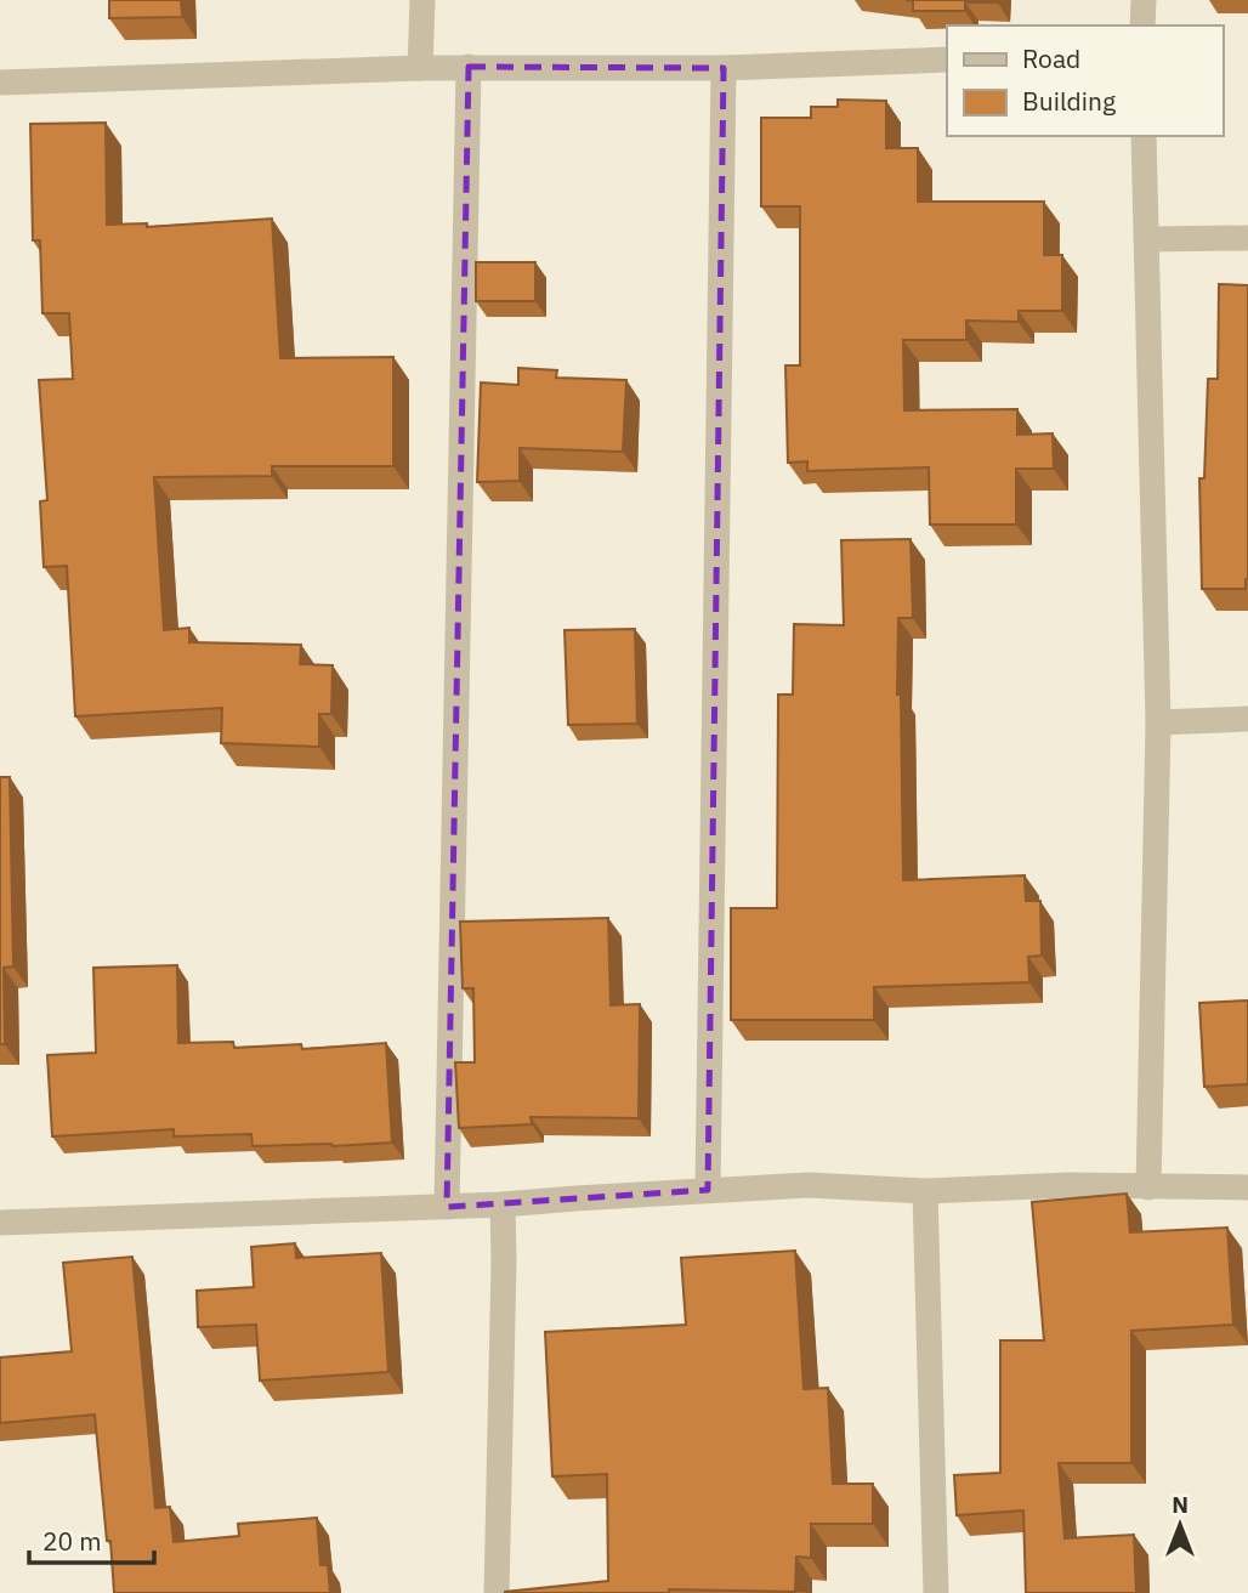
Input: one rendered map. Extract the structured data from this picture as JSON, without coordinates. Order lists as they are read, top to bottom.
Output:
{
  "legend": ["Road", "Building"],
  "scale_bar": "20 m",
  "north": "top"
}
